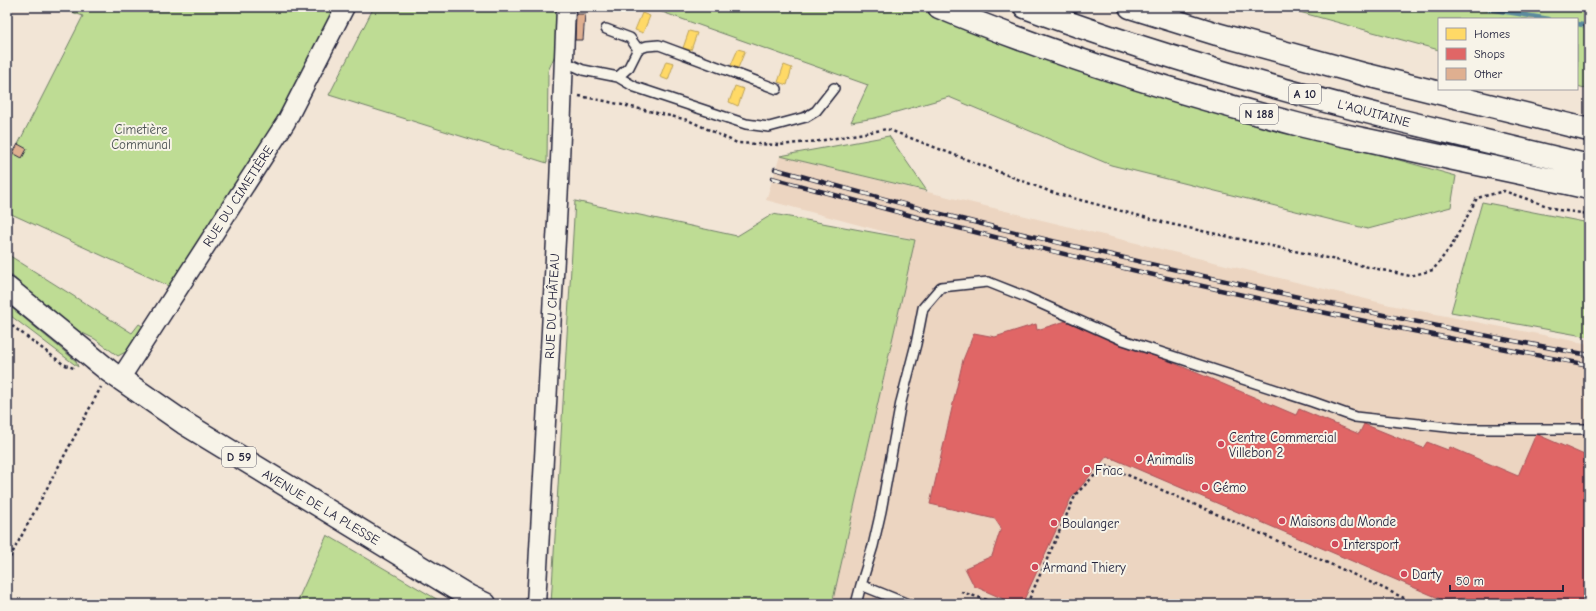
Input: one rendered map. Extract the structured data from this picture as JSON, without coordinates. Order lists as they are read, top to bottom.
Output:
{
  "streets": {
    "main road": [
      "A 10",
      "L'AQUITAINE",
      "N 188",
      "D 59",
      "AVENUE DE LA PLESSE"
    ],
    "street": ["RUE DU CIMETIÈRE", "RUE DU CHÂTEAU"]
  },
  "crossings": [
    ["RUE DU CIMETIÈRE", "AVENUE DE LA PLESSE"]
  ],
  "parks": ["Cimetière Communal"],
  "places": [
    "Centre Commercial Villebon 2",
    "Animalis",
    "Fnac",
    "Gémo",
    "Maisons du Monde",
    "Boulanger",
    "Intersport",
    "Armand Thiery",
    "Darty"
  ],
  "legend": ["Homes", "Shops", "Other"],
  "scale_bar": "50 m"
}
